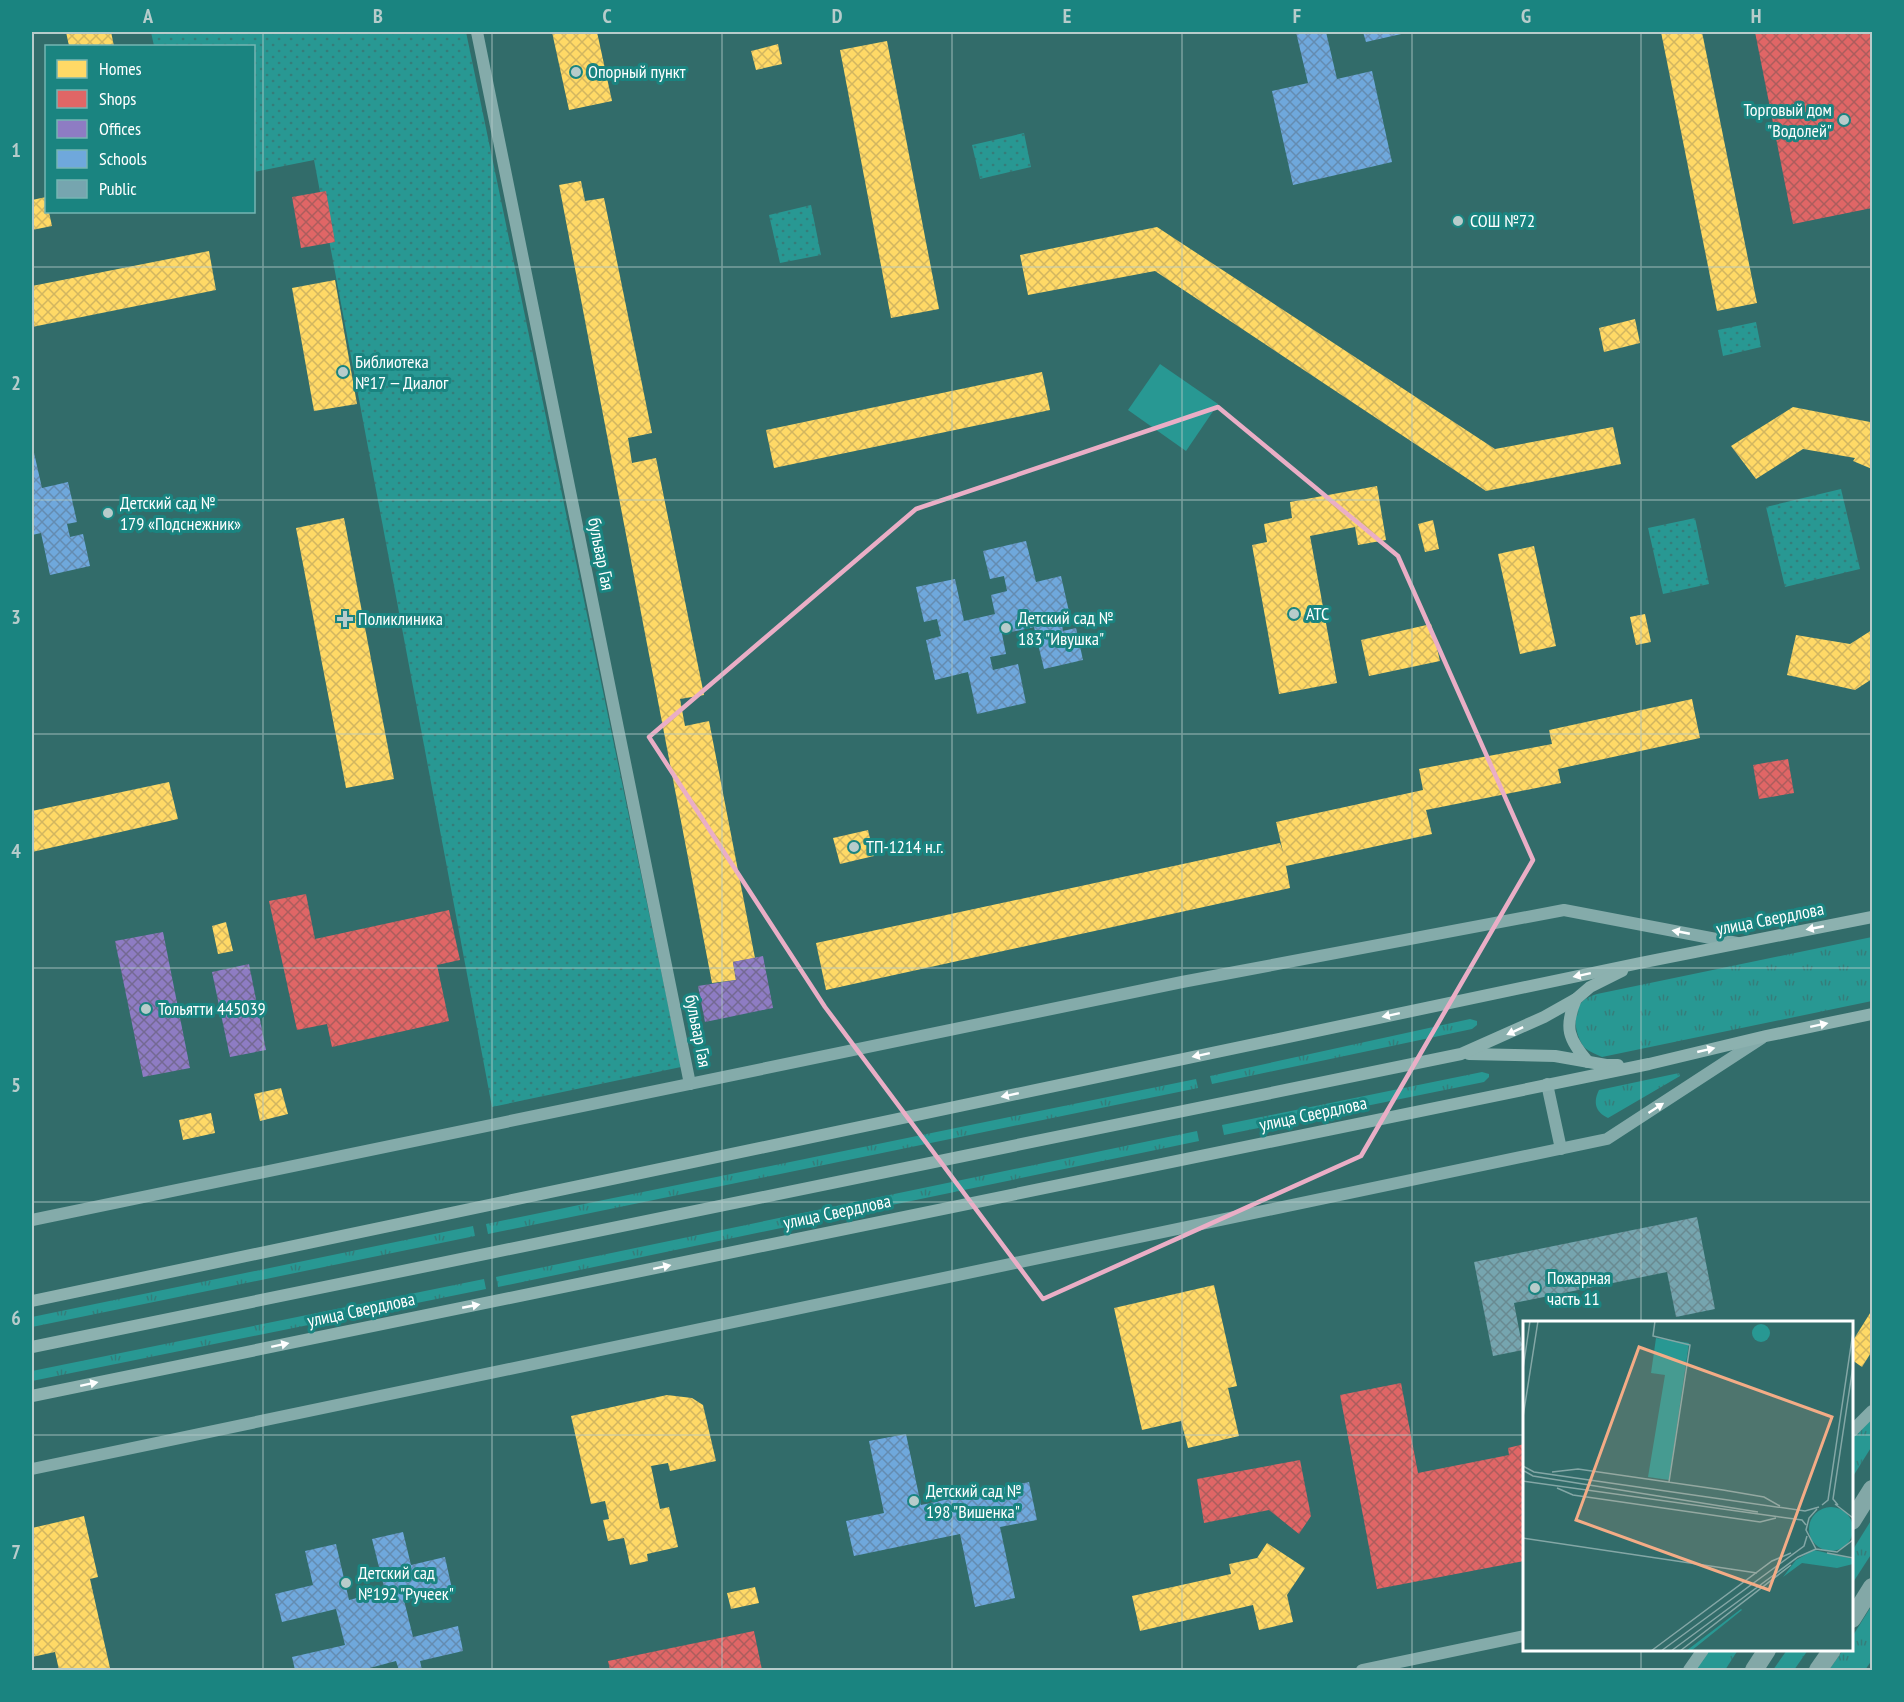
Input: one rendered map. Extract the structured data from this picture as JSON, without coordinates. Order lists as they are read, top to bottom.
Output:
{
  "streets": {
    "main road": ["улица Свердлова"],
    "street": ["бульвар Гая"]
  },
  "places": {
    "other": [
      "Опорный пункт",
      "Торговый дом \"Водолей\"",
      "СОШ №72",
      "Библиотека №17 — Диалог",
      "Детский сад № 179 «Подснежник»",
      "АТС",
      "Детский сад № 183 \"Ивушка\"",
      "ТП-1214 н.г.",
      "Тольятти 445039",
      "Пожарная часть 11",
      "Детский сад № 198 \"Вишенка\"",
      "Детский сад №192 \"Ручеек\""
    ],
    "health": ["Поликлиника"]
  },
  "legend": [
    "Homes",
    "Shops",
    "Offices",
    "Schools",
    "Public"
  ],
  "grid": {
    "columns": [
      "A",
      "B",
      "C",
      "D",
      "E",
      "F",
      "G",
      "H"
    ],
    "rows": [
      "1",
      "2",
      "3",
      "4",
      "5",
      "6",
      "7"
    ]
  }
}
